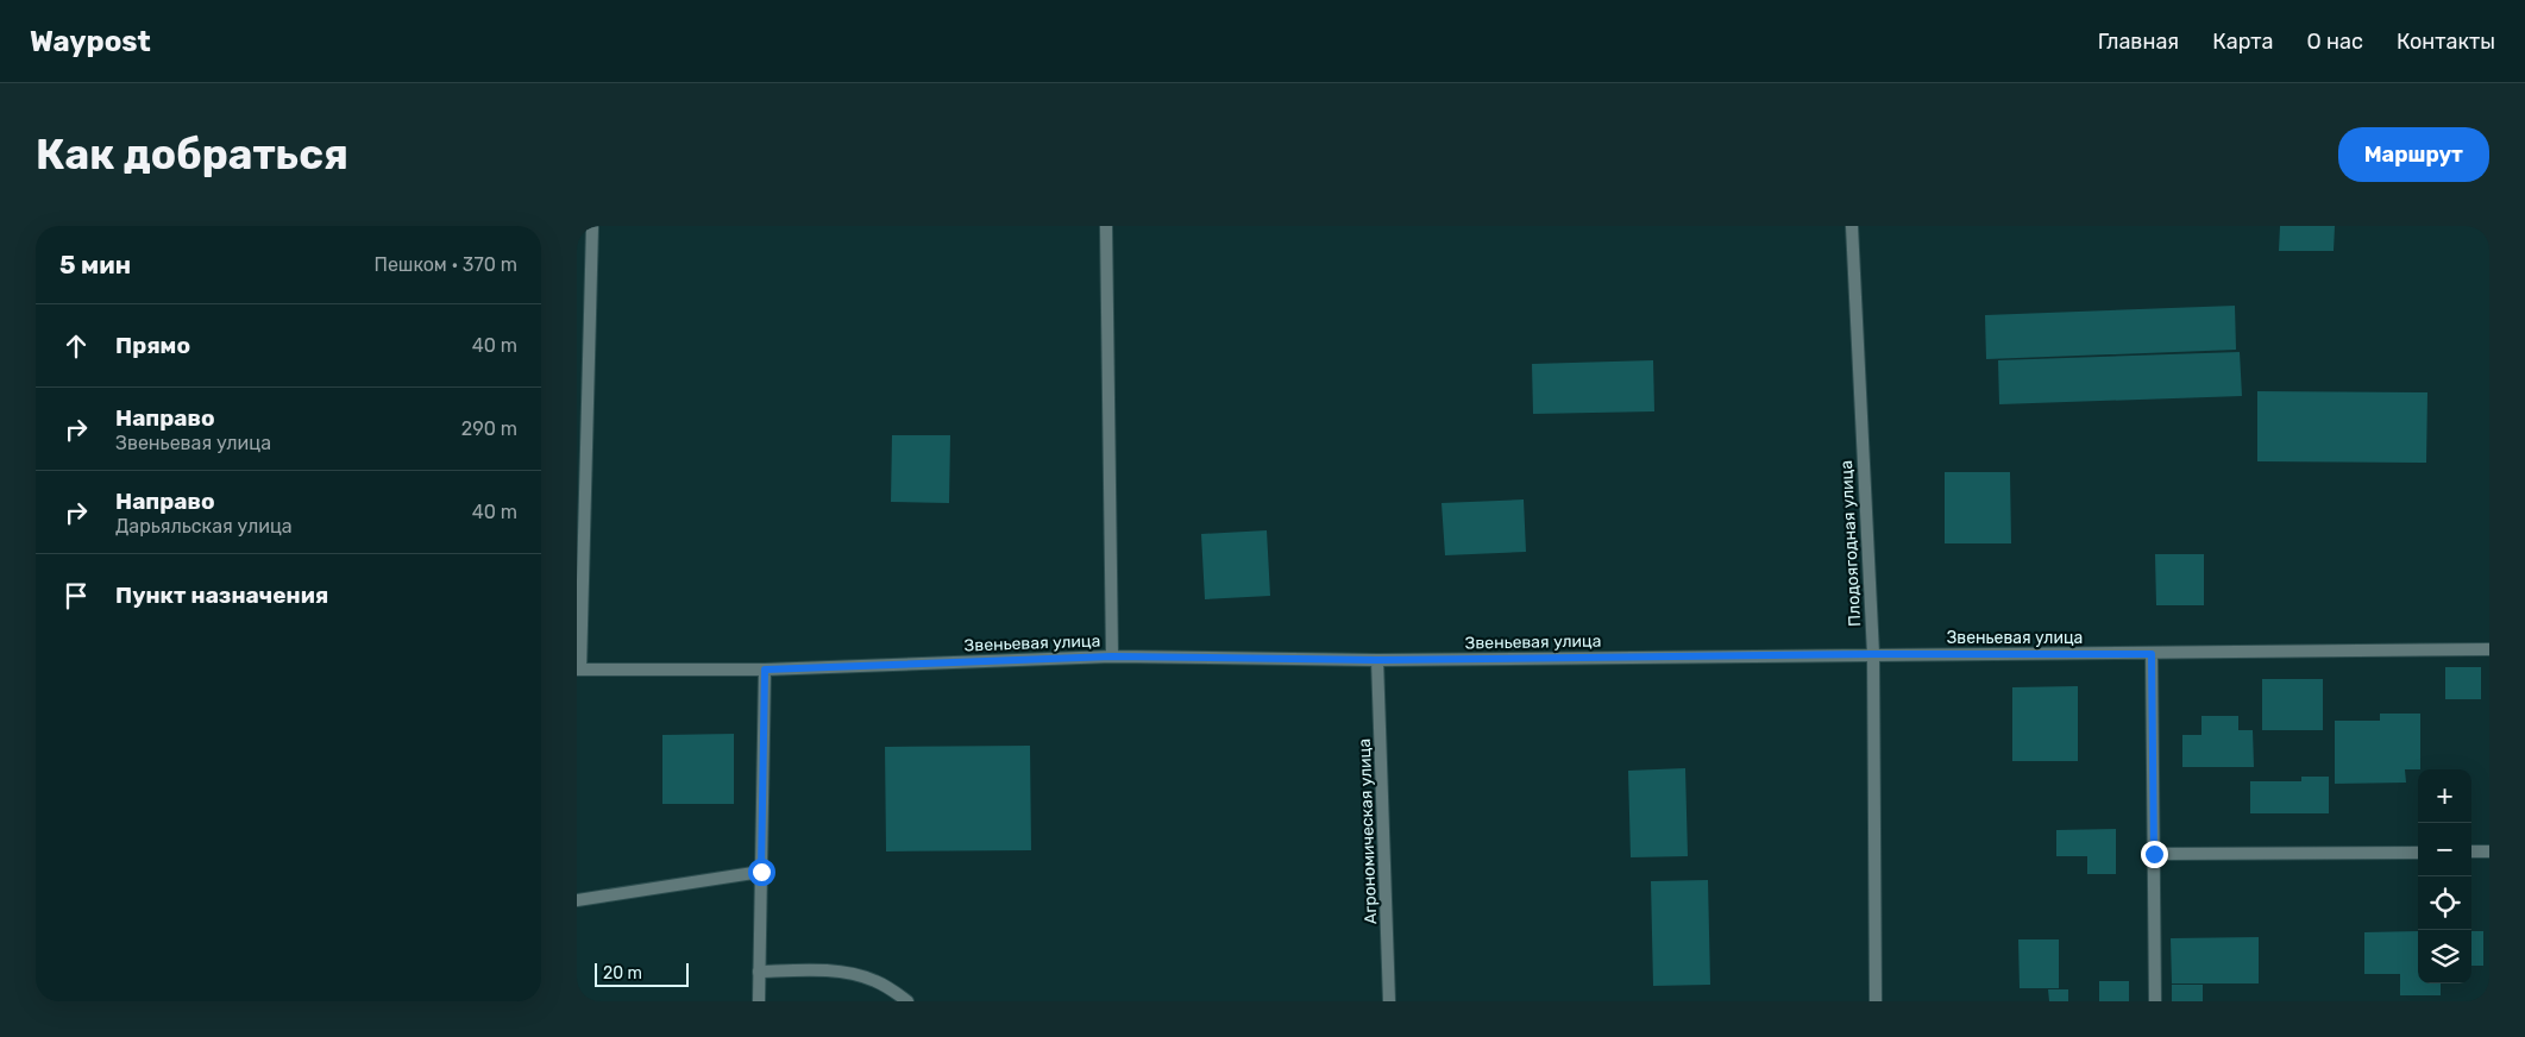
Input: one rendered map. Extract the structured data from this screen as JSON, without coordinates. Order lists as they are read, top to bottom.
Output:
{
  "streets": {
    "street": ["Плодоягодная улица", "Звеньевая улица", "Агрономическая улица"]
  },
  "crossings": [
    ["Плодоягодная улица", "Звеньевая улица"],
    ["Звеньевая улица", "Агрономическая улица"]
  ],
  "scale_bar": "20 m",
  "page": {
    "header": "Waypost",
    "nav": [
      "Главная",
      "Карта",
      "О нас",
      "Контакты"
    ],
    "buttons": "Маршрут",
    "title": "Как добраться",
    "heading": ["5 мин", "Пешком · 370 m"],
    "list": [
      ["Прямо", "40 m"],
      ["Направо", "Звеньевая улица", "290 m"],
      ["Направо", "Дарьяльская улица", "40 m"],
      "Пункт назначения"
    ],
    "map_buttons": ["+", "−"],
    "scale": "20 m"
  }
}
